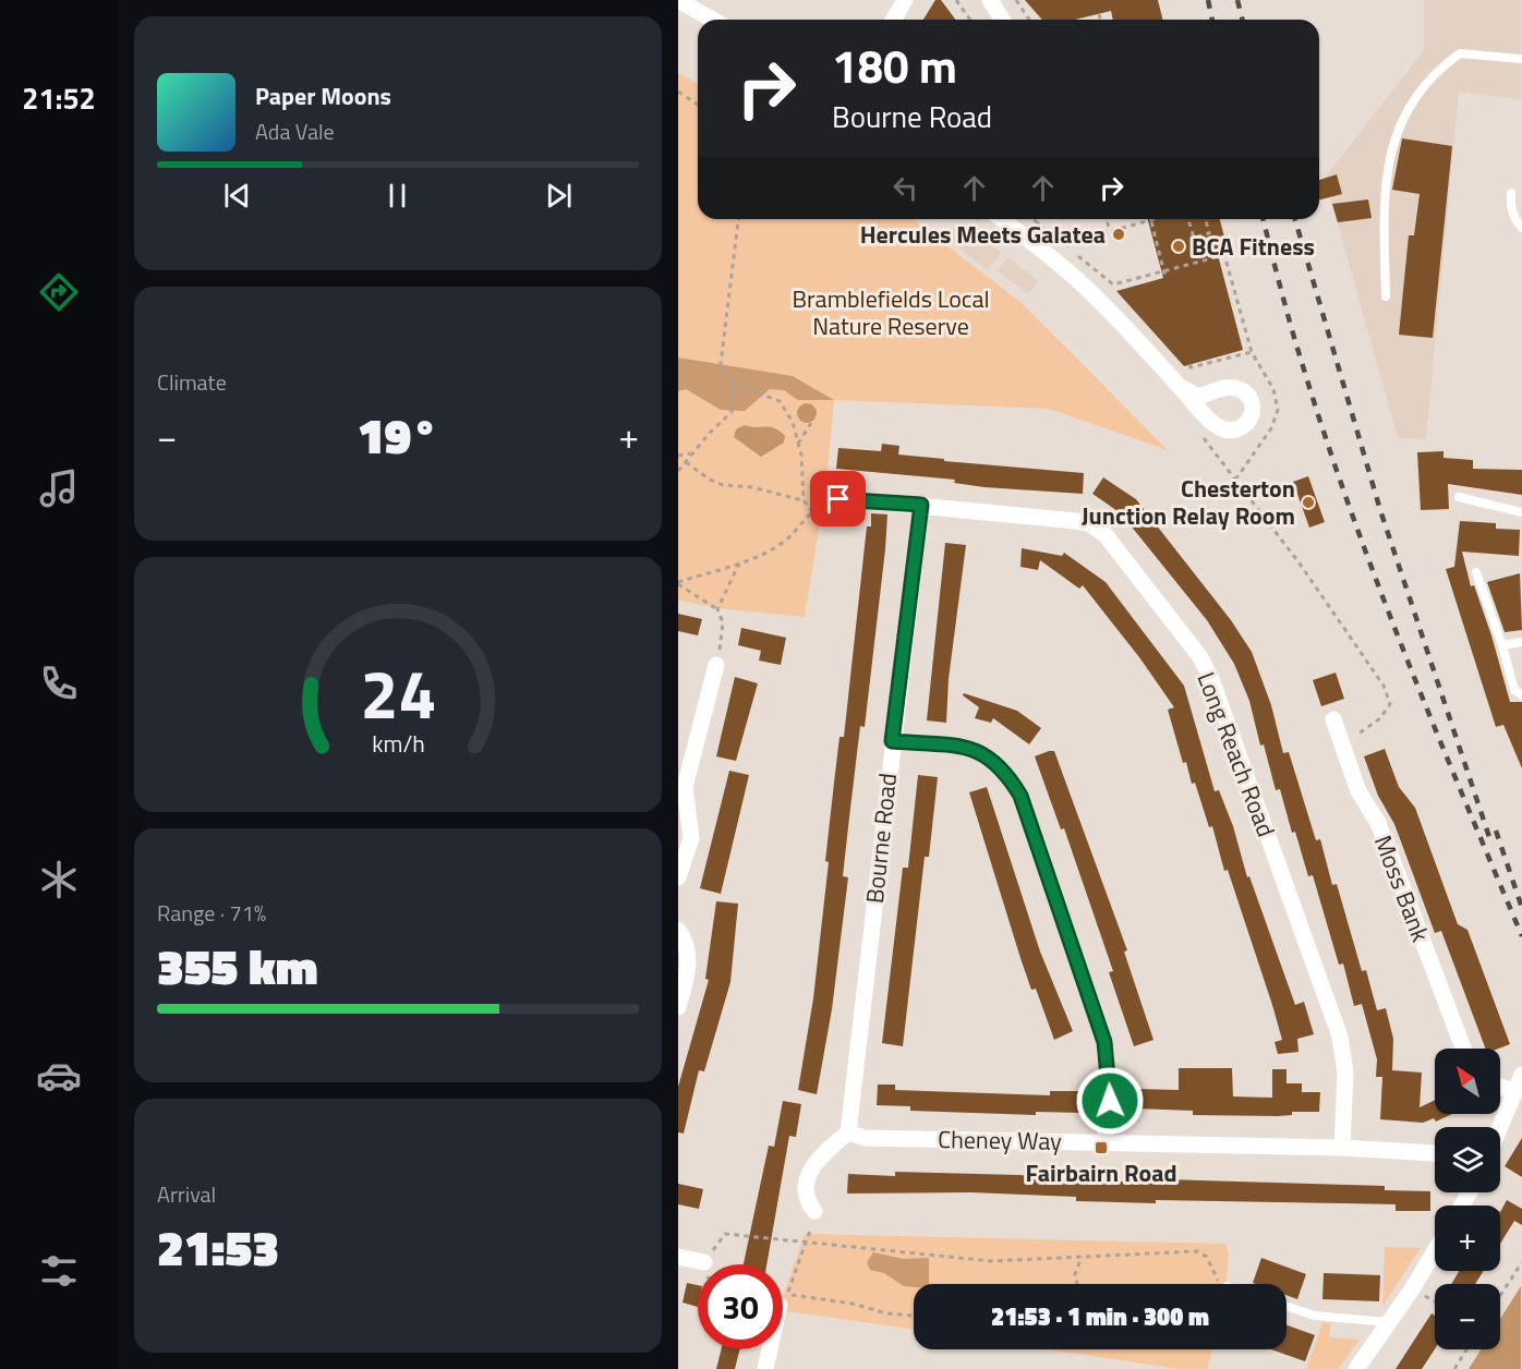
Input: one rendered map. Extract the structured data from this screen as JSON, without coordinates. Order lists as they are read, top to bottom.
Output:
{
  "streets": {
    "street": [
      "Long Reach Road",
      "Bourne Road",
      "Moss Bank",
      "Cheney Way"
    ]
  },
  "crossings": [
    ["Long Reach Road", "Bourne Road"],
    ["Long Reach Road", "Cheney Way"],
    ["Bourne Road", "Cheney Way"]
  ],
  "parks": ["Bramblefields Local Nature Reserve"],
  "places": {
    "other": ["Hercules Meets Galatea", "BCA Fitness", "Chesterton Junction Relay Room"],
    "transit": ["Fairbairn Road"]
  },
  "north": "top left",
  "page": {
    "tabs": "21:52",
    "turn": ["180 m", "Bourne Road"],
    "song": ["Paper Moons", "Ada Vale"],
    "tile": [
      "Climate",
      ["Range · 71%", "355 km"],
      ["Arrival", "21:53"]
    ],
    "heat": ["−", "19°", "+"],
    "map_buttons": ["+", "−"],
    "limit": "30",
    "trip": "21:53 · 1 min · 300 m",
    "gauge": ["24", "km/h"]
  }
}
